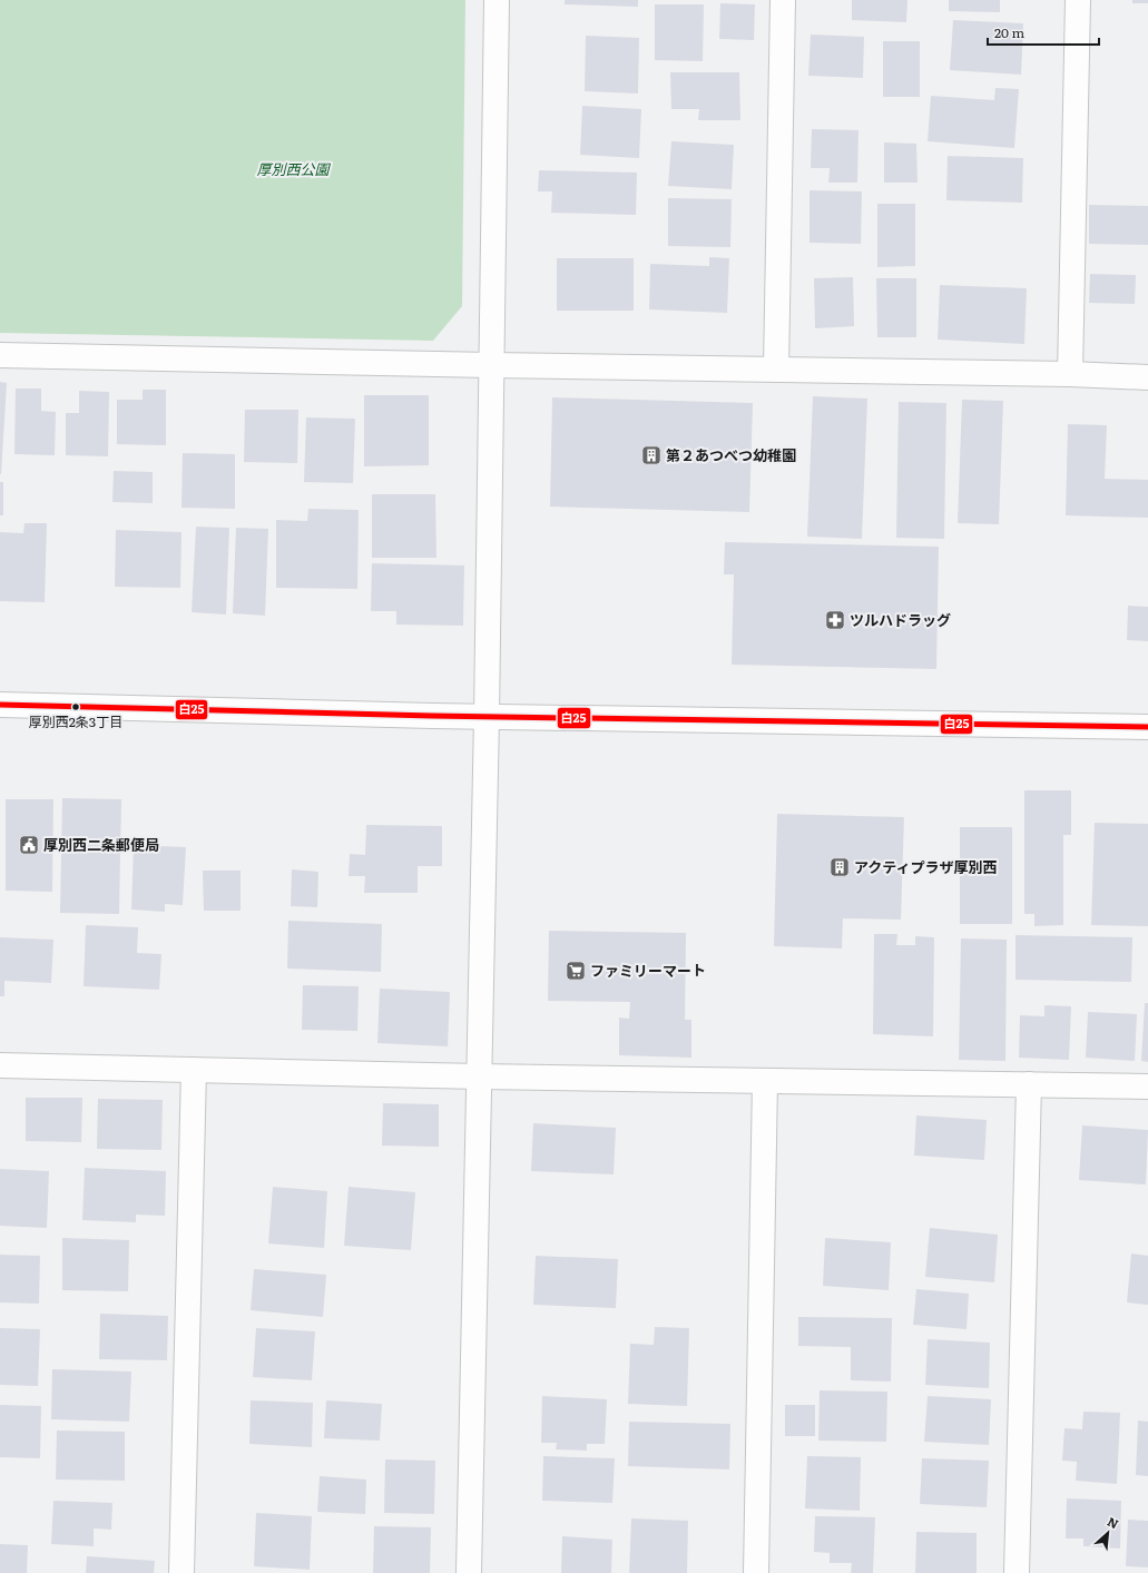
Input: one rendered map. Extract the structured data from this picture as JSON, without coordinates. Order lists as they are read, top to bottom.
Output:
{
  "parks": ["厚別西公園"],
  "places": {
    "building": ["第２あつべつ幼稚園", "アクティプラザ厚別西"],
    "pharmacy": ["ツルハドラッグ"],
    "other": ["厚別西2条3丁目"],
    "public building": ["厚別西二条郵便局"],
    "supermarket": ["ファミリーマート"]
  },
  "lines": ["transit line 白25"],
  "scale_bar": "20 m",
  "north": "top right"
}
